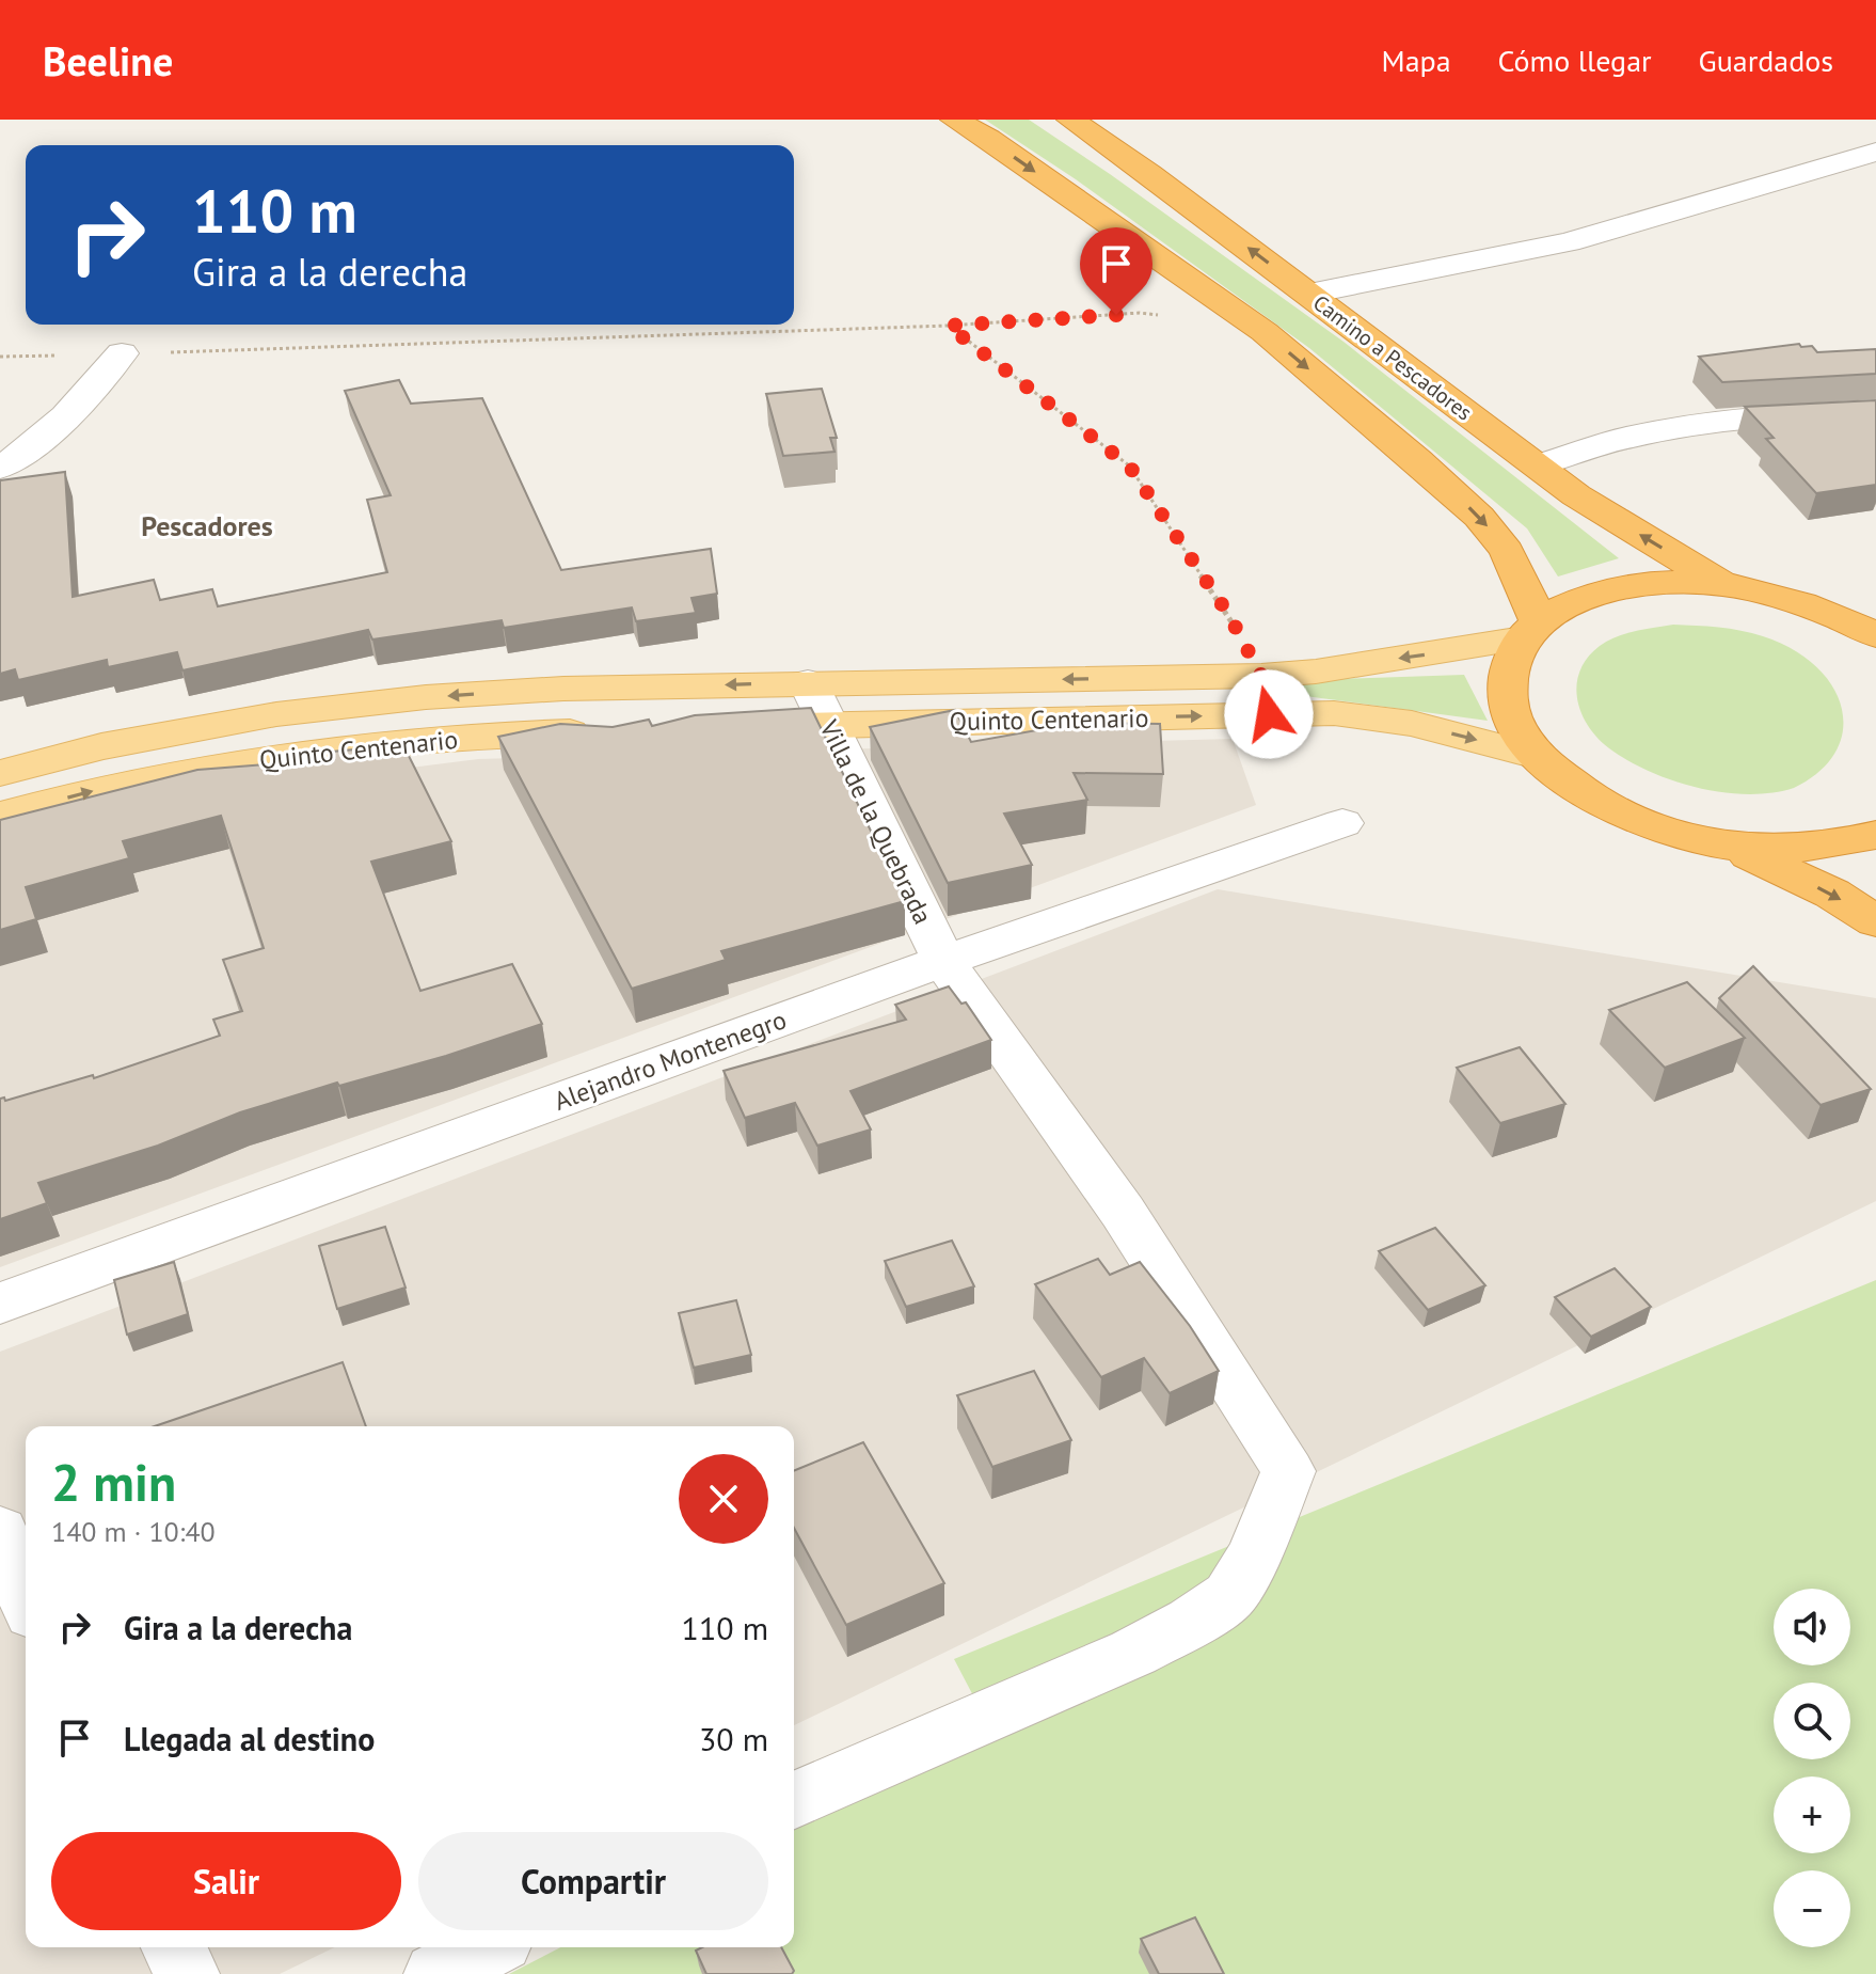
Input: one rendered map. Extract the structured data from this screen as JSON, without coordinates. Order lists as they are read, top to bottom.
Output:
{
  "streets": {
    "highway": ["Camino a Pescadores"],
    "main road": ["Quinto Centenario"],
    "street": ["Villa de la Quebrada", "Alejandro Montenegro"]
  },
  "crossings": [
    ["Quinto Centenario", "Villa de la Quebrada"],
    ["Villa de la Quebrada", "Alejandro Montenegro"]
  ],
  "districts": ["Pescadores"],
  "page": {
    "header": "Beeline",
    "nav": ["Mapa", "Cómo llegar", "Guardados"],
    "turn": ["110 m", "Gira a la derecha"],
    "heading": ["2 min", "140 m · 10:40"],
    "list": [
      {
        "name": "Gira a la derecha",
        "value": "110 m"
      },
      {
        "name": "Llegada al destino",
        "value": "30 m"
      }
    ],
    "map_buttons": ["+", "−"],
    "buttons": ["Salir", "Compartir"]
  }
}
